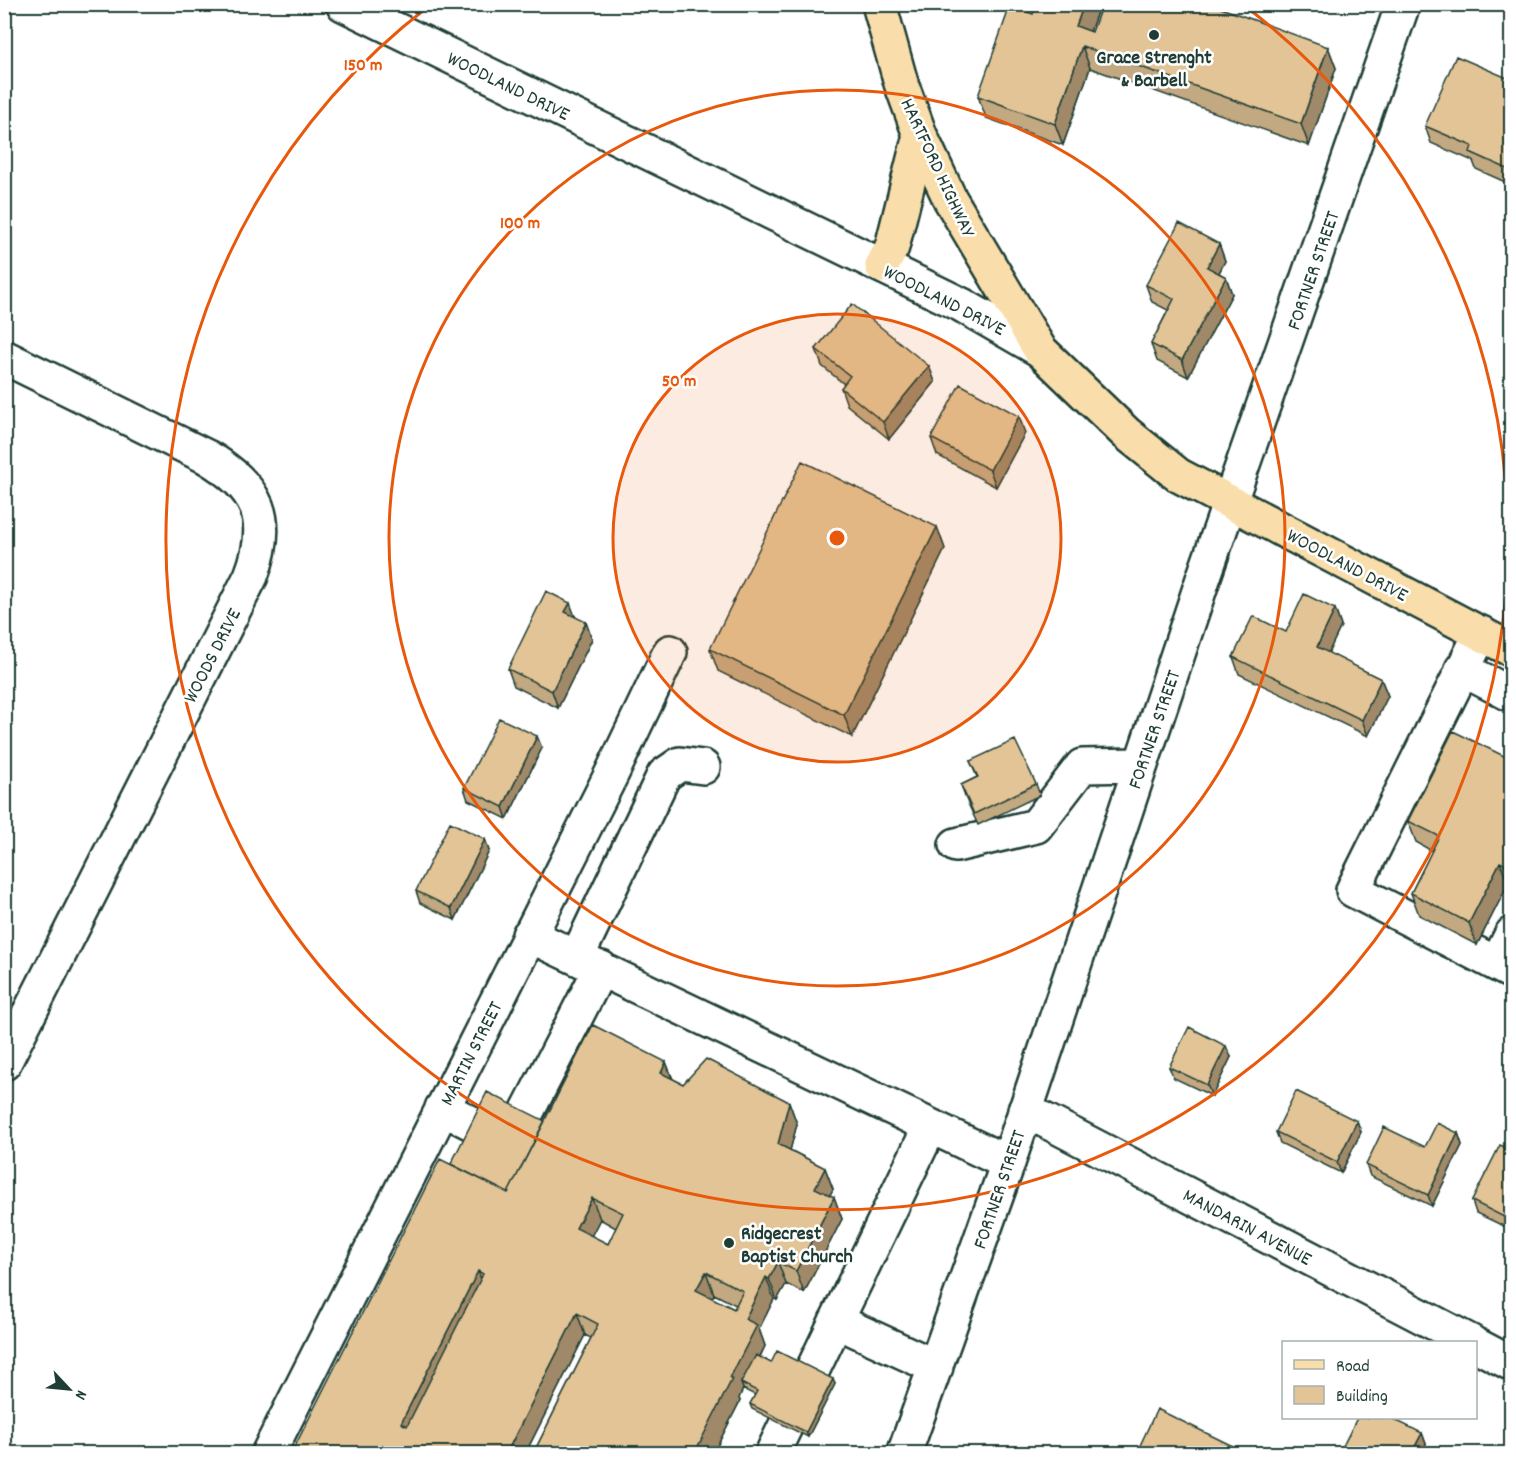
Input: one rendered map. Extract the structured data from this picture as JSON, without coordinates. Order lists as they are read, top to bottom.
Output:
{
  "streets": {
    "main road": ["WOODLAND DRIVE", "HARTFORD HIGHWAY"],
    "street": [
      "FORTNER STREET",
      "WOODS DRIVE",
      "MARTIN STREET",
      "MANDARIN AVENUE"
    ]
  },
  "crossings": [
    ["WOODLAND DRIVE", "HARTFORD HIGHWAY"],
    ["WOODLAND DRIVE", "FORTNER STREET"],
    ["FORTNER STREET", "MANDARIN AVENUE"]
  ],
  "places": ["Grace Strenght & Barbell", "Ridgecrest Baptist Church"],
  "legend": ["Road", "Building"],
  "north": "bottom right",
  "rings": ["150 m", "100 m", "50 m"]
}
